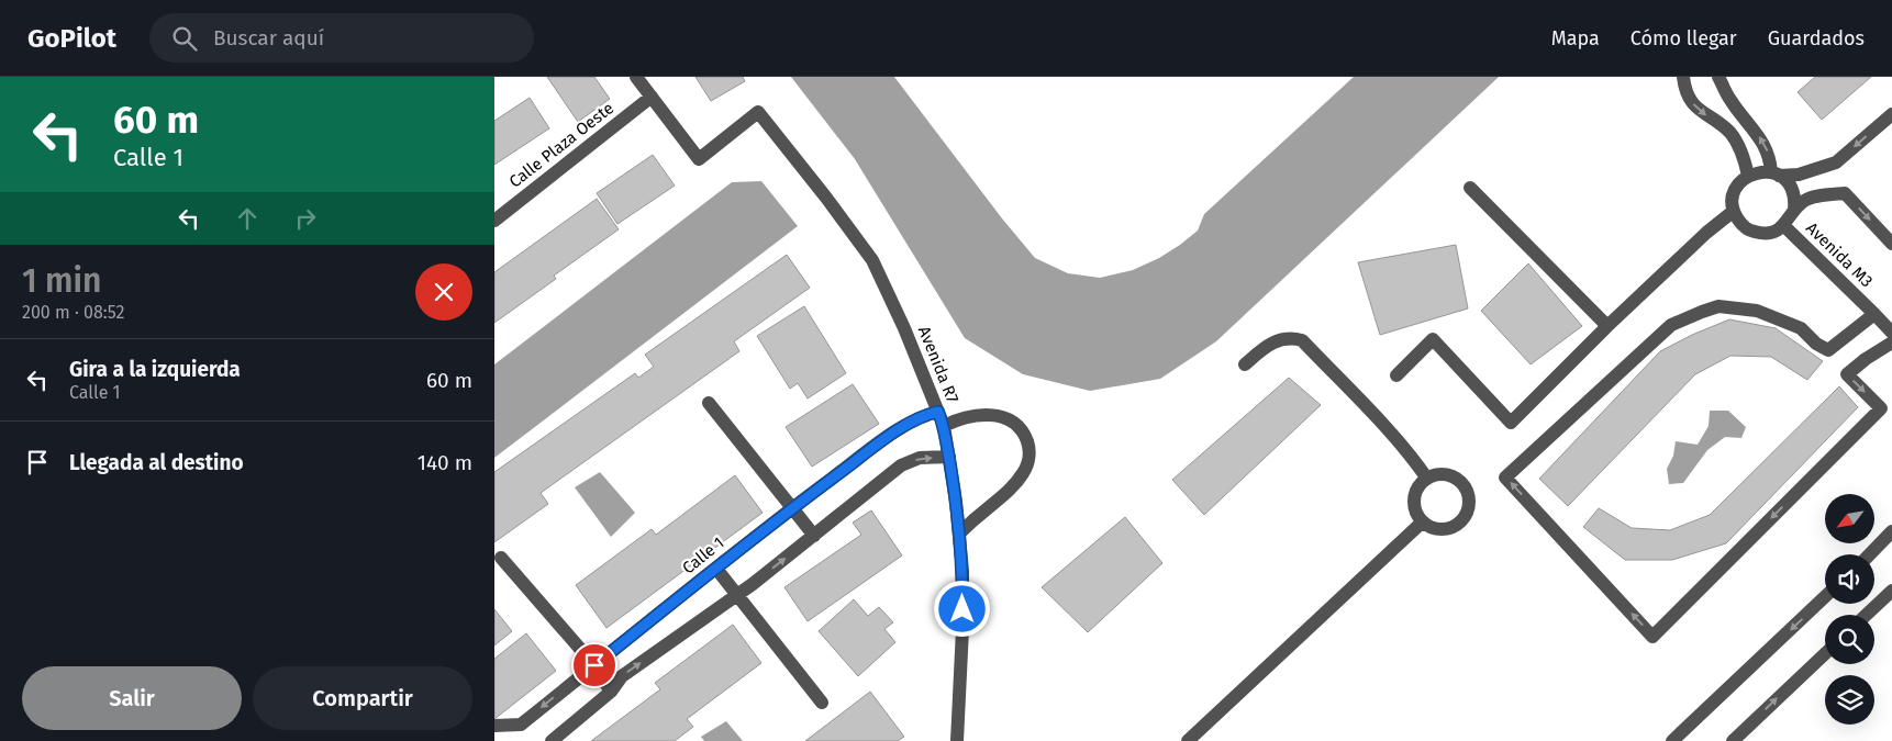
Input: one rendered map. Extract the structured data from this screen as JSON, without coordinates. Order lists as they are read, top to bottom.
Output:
{
  "streets": {
    "street": [
      "Calle Plaza Oeste",
      "Avenida M3",
      "Avenida R7",
      "Calle 1"
    ]
  },
  "crossings": [
    ["Calle Plaza Oeste", "Avenida R7"],
    ["Avenida R7", "Calle 1"]
  ],
  "north": "bottom left",
  "page": {
    "header": "GoPilot",
    "search": "Buscar aquí",
    "nav": ["Mapa", "Cómo llegar", "Guardados"],
    "turn": ["60 m", "Calle 1"],
    "heading": ["1 min", "200 m · 08:52"],
    "list": [
      {
        "name": "Gira a la izquierda",
        "note": "Calle 1",
        "value": "60 m"
      },
      {
        "name": "Llegada al destino",
        "value": "140 m"
      }
    ],
    "buttons": ["Salir", "Compartir"]
  }
}
